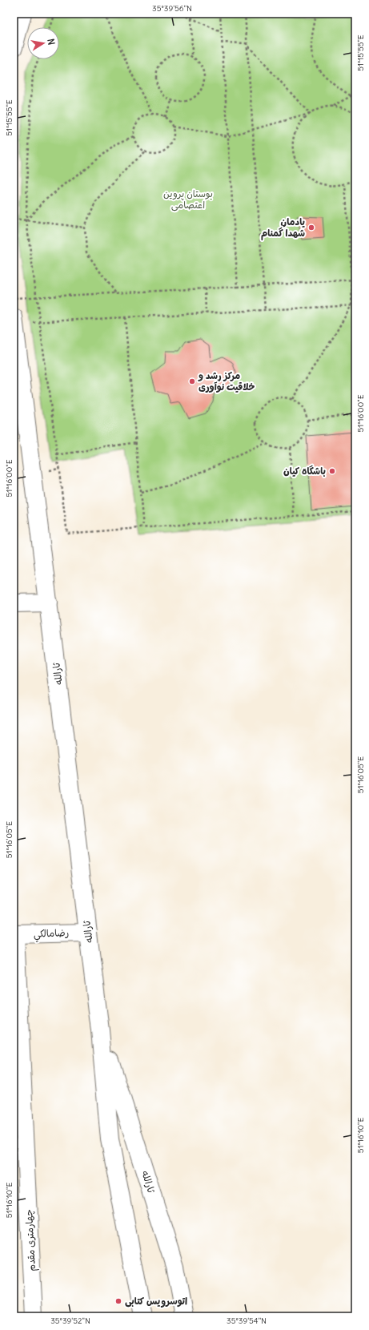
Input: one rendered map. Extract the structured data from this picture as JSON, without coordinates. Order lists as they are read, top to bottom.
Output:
{
  "streets": {
    "main road": ["ثارالله", "رضامالكي", "چهارمتری مقدم"]
  },
  "crossings": [
    ["ثارالله", "رضامالكي"],
    ["رضامالكي", "چهارمتری مقدم"]
  ],
  "parks": ["بوستان پروین اعتصامی"],
  "places": [
    "یادمان شهدا گمنام",
    "مرکز رشد و خلاقیت نوآوری",
    "باشگاه کیان",
    "اتوسرویس کتابی"
  ],
  "north": "right",
  "coordinates": [
    "35°39'56\"N",
    "51°15'55\"E",
    "51°16'00\"E",
    "51°16'05\"E",
    "51°16'10\"E",
    "35°39'52\"N",
    "35°39'54\"N"
  ]
}
